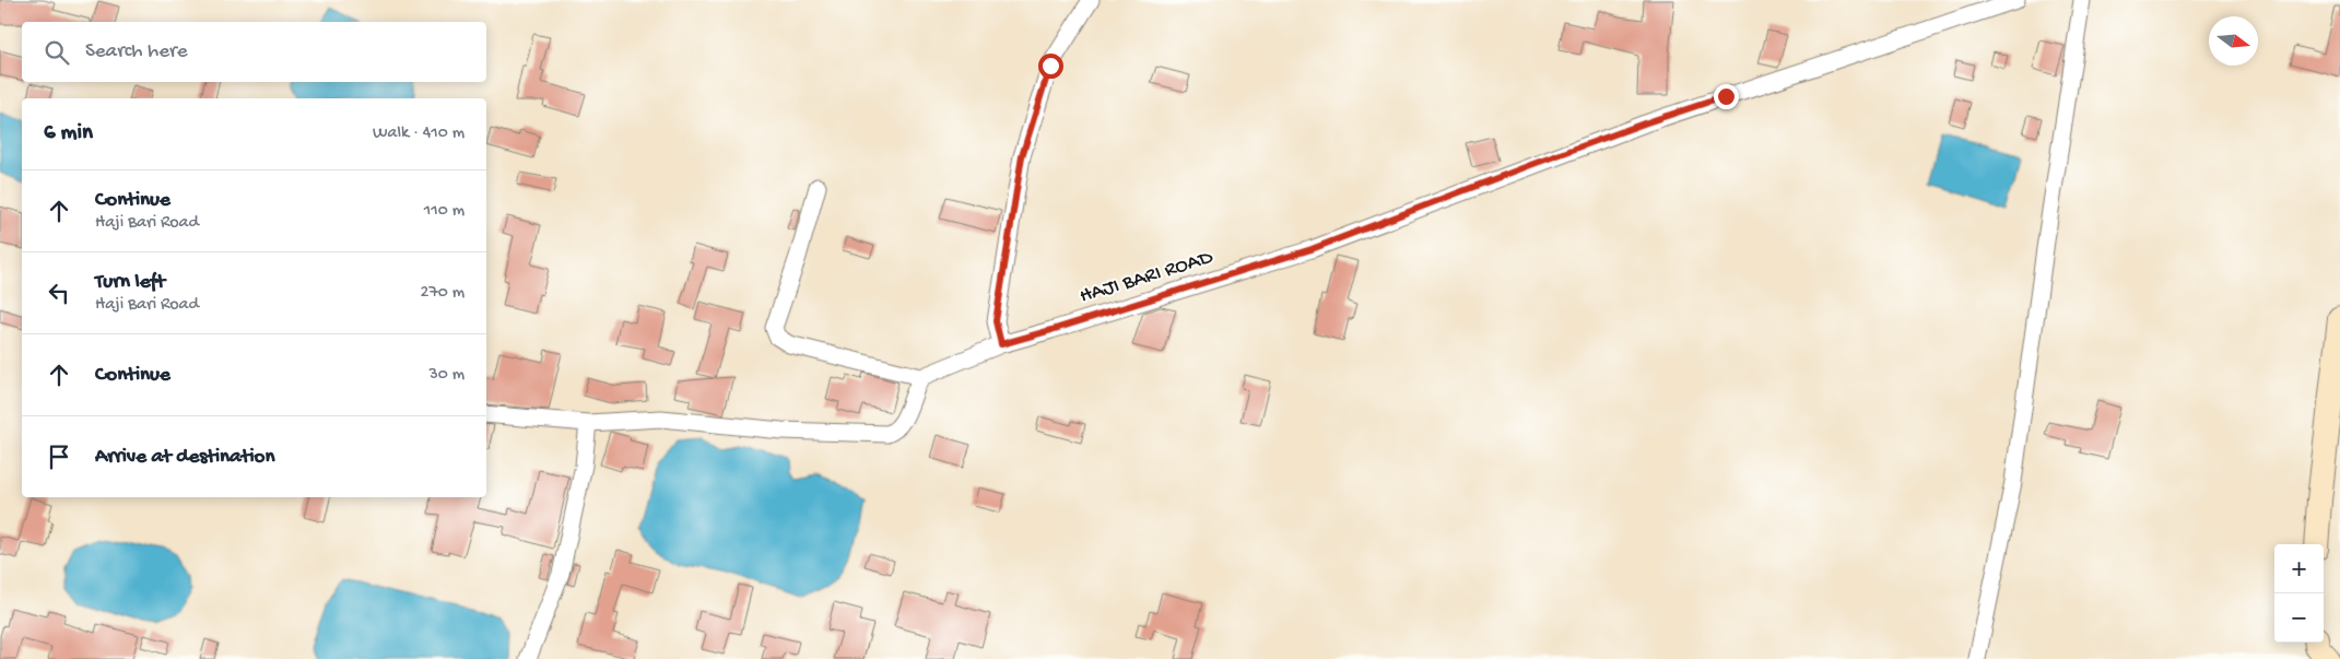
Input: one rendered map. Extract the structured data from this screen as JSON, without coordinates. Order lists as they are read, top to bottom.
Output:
{
  "streets": {
    "street": ["HAJI BARI ROAD"]
  },
  "north": "right",
  "page": {
    "search": "Search here",
    "heading": ["6 min", "Walk · 410 m"],
    "list": [
      ["Continue", "Haji Bari Road", "110 m"],
      ["Turn left", "Haji Bari Road", "270 m"],
      ["Continue", "30 m"],
      "Arrive at destination"
    ],
    "map_buttons": ["+", "−"]
  }
}
